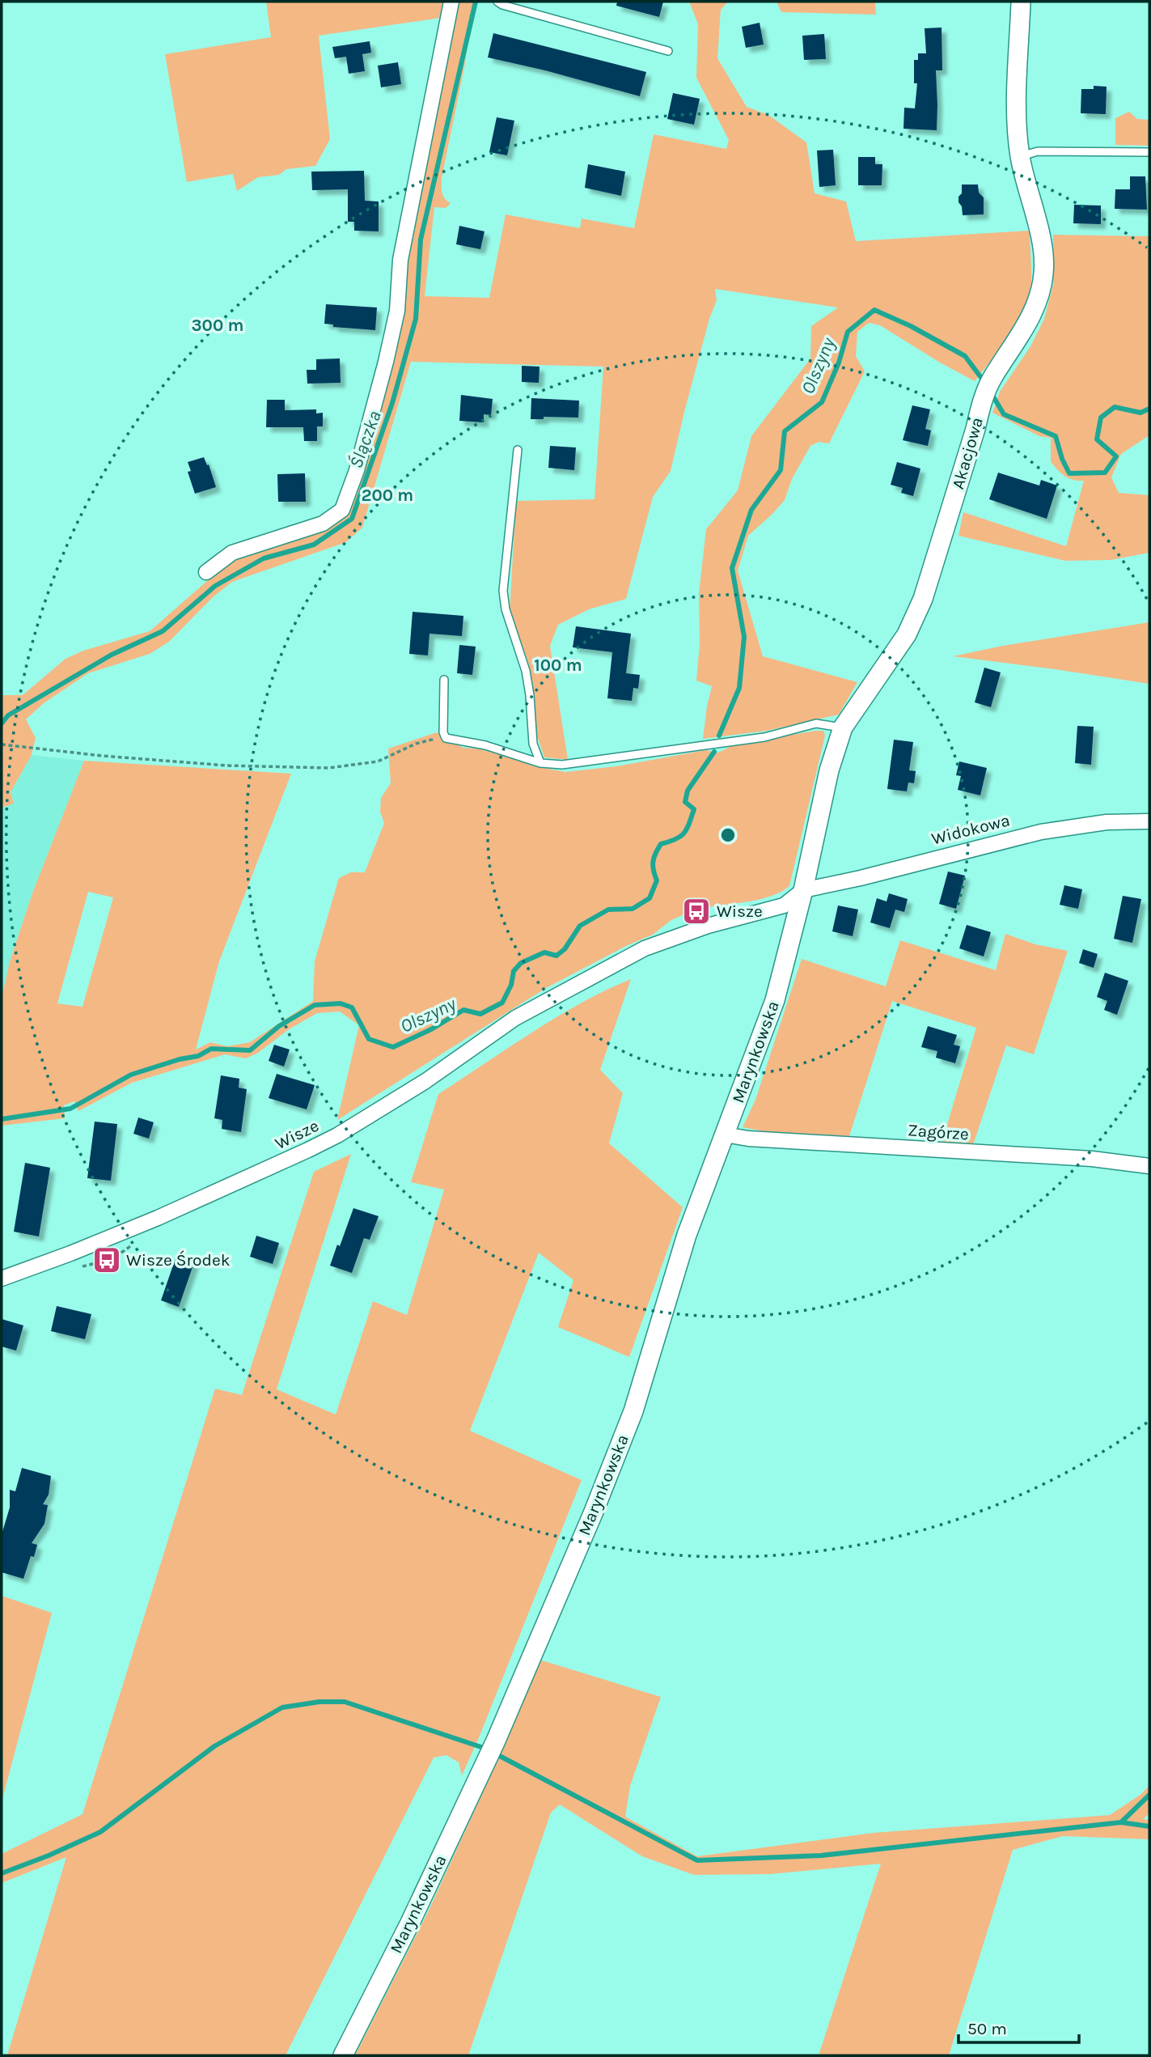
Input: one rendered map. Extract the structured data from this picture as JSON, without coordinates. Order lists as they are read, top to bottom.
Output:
{
  "streets": {
    "street": [
      "Akacjowa",
      "Widokowa",
      "Marynkowska",
      "Zagórze",
      "Wisze"
    ]
  },
  "crossings": [
    ["Akacjowa", "Widokowa"],
    ["Akacjowa", "Marynkowska"],
    ["Akacjowa", "Wisze"],
    ["Widokowa", "Marynkowska"],
    ["Widokowa", "Wisze"],
    ["Marynkowska", "Zagórze"],
    ["Marynkowska", "Wisze"]
  ],
  "water": ["Olszyny", "Ślączka"],
  "places": {
    "bus stop": ["Wisze", "Wisze Środek"]
  },
  "scale_bar": "50 m",
  "rings": ["300 m", "200 m", "100 m"]
}
